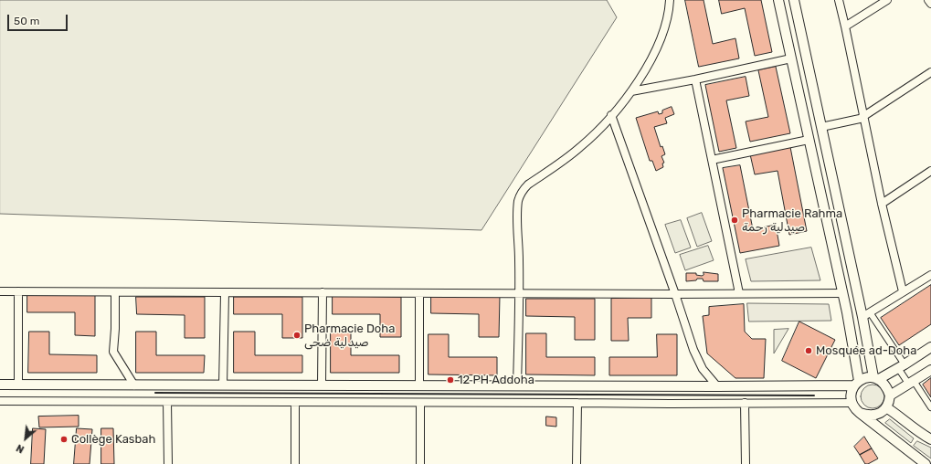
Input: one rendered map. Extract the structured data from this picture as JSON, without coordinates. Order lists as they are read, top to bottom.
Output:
{
  "places": [
    "Pharmacie Rahma صيدلية رحمة",
    "Pharmacie Doha صيدلية ضحى",
    "Mosquée ad-Doha",
    "12 PH Addoha",
    "Collège Kasbah"
  ],
  "scale_bar": "50 m",
  "north": "bottom left"
}
